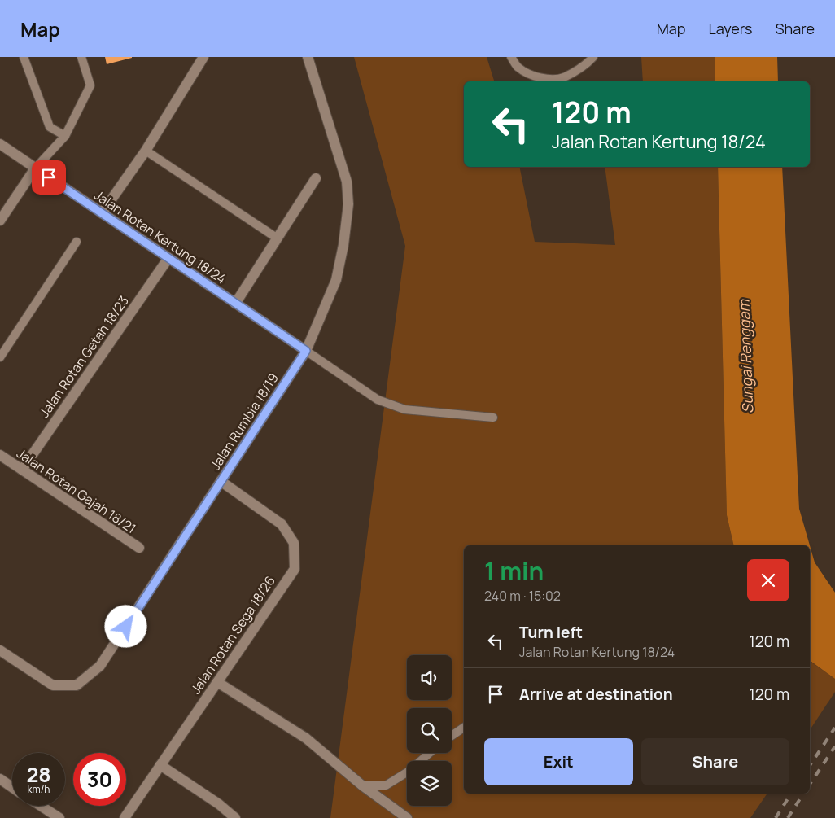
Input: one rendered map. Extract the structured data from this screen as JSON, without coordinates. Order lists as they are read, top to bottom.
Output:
{
  "streets": {
    "street": [
      "Jalan Rotan Kertung 18/24",
      "Jalan Rotan Getah 18/23",
      "Jalan Rumbia 18/19",
      "Jalan Rotan Gajah 18/21",
      "Jalan Rotan Sega 18/26"
    ]
  },
  "crossings": [
    ["Jalan Rotan Kertung 18/24", "Jalan Rotan Getah 18/23"],
    ["Jalan Rotan Kertung 18/24", "Jalan Rumbia 18/19"],
    ["Jalan Rotan Getah 18/23", "Jalan Rotan Gajah 18/21"],
    ["Jalan Rumbia 18/19", "Jalan Rotan Sega 18/26"]
  ],
  "water": ["Sungai Renggam"],
  "page": {
    "header": "Map",
    "nav": ["Map", "Layers", "Share"],
    "turn": ["120 m", "Jalan Rotan Kertung 18/24"],
    "heading": ["1 min", "240 m · 15:02"],
    "list": [
      {
        "name": "Turn left",
        "note": "Jalan Rotan Kertung 18/24",
        "value": "120 m"
      },
      {
        "name": "Arrive at destination",
        "value": "120 m"
      }
    ],
    "buttons": ["Exit", "Share"],
    "speed": "28 km/h",
    "limit": "30"
  }
}
